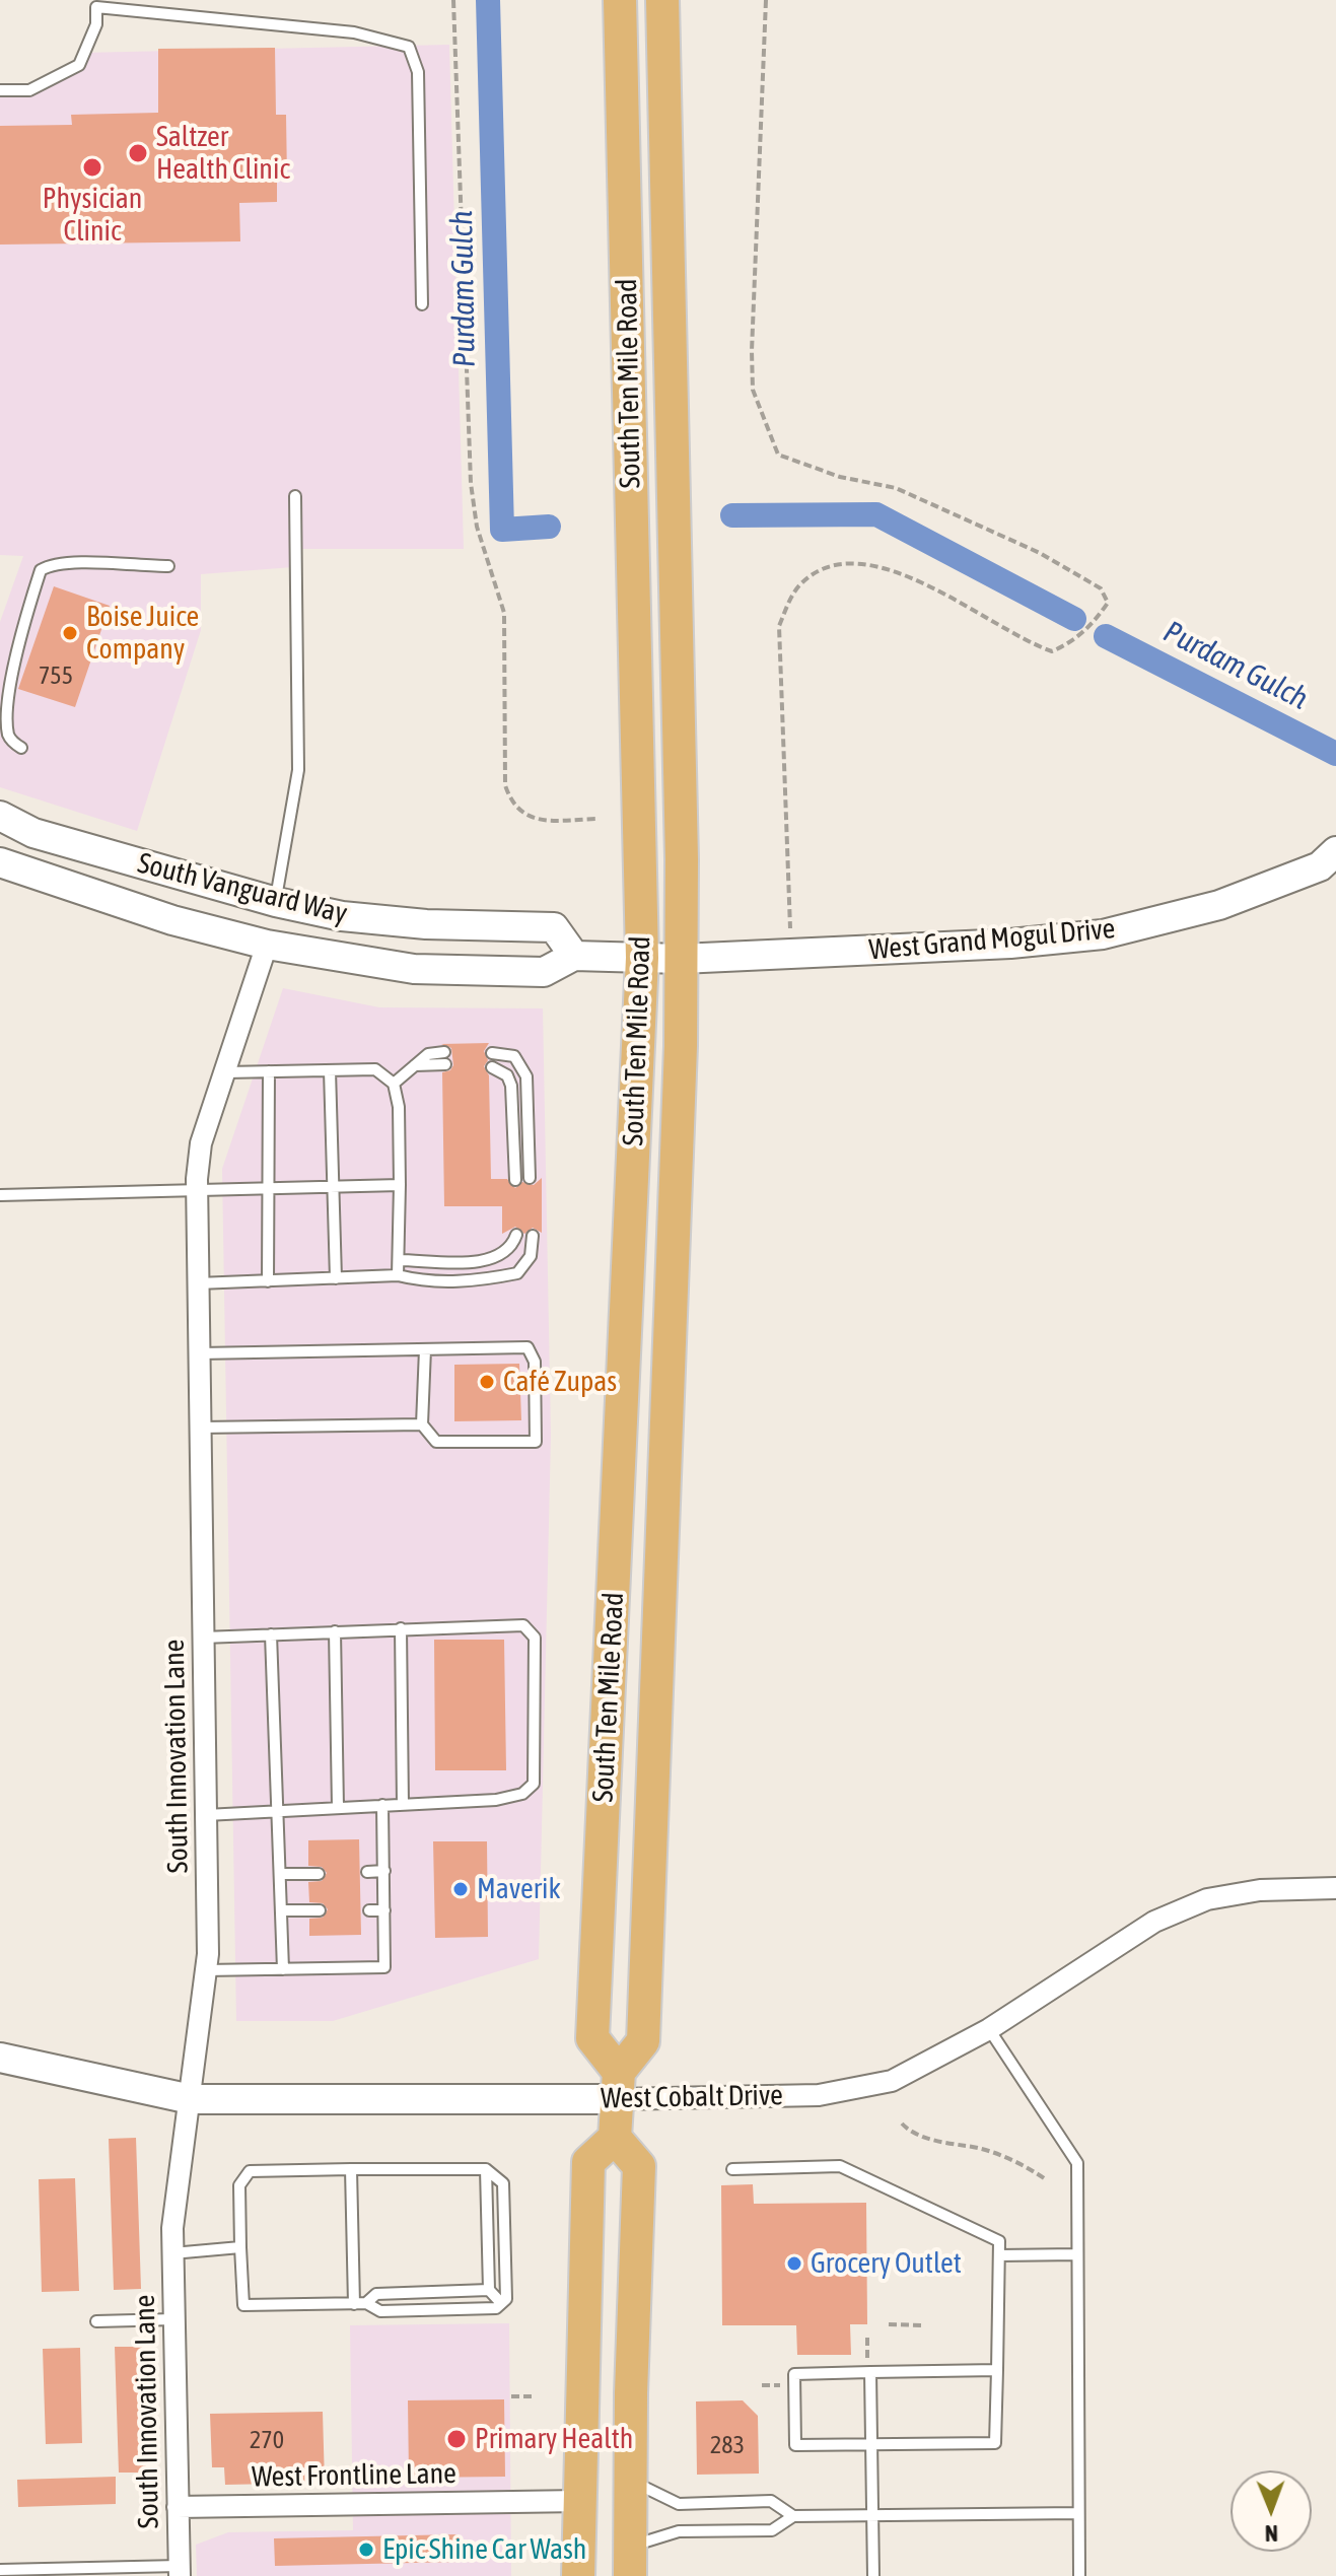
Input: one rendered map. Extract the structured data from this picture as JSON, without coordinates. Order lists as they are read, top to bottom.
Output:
{
  "streets": {
    "main road": ["South Ten Mile Road"],
    "street": [
      "South Vanguard Way",
      "West Grand Mogul Drive",
      "South Innovation Lane",
      "West Cobalt Drive",
      "West Frontline Lane"
    ]
  },
  "crossings": [
    ["South Ten Mile Road", "South Vanguard Way"],
    ["South Ten Mile Road", "West Grand Mogul Drive"],
    ["South Ten Mile Road", "West Cobalt Drive"],
    ["South Vanguard Way", "West Grand Mogul Drive"],
    ["South Vanguard Way", "South Innovation Lane"],
    ["South Innovation Lane", "West Cobalt Drive"],
    ["South Innovation Lane", "West Frontline Lane"]
  ],
  "water": ["Purdam Gulch"],
  "places": [
    "Saltzer Health Clinic",
    "Physician Clinic",
    "Boise Juice Company",
    "Café Zupas",
    "Maverik",
    "Grocery Outlet",
    "Primary Health",
    "Epic Shine Car Wash"
  ],
  "house_numbers": ["755", "270", "283"],
  "north": "bottom"
}
